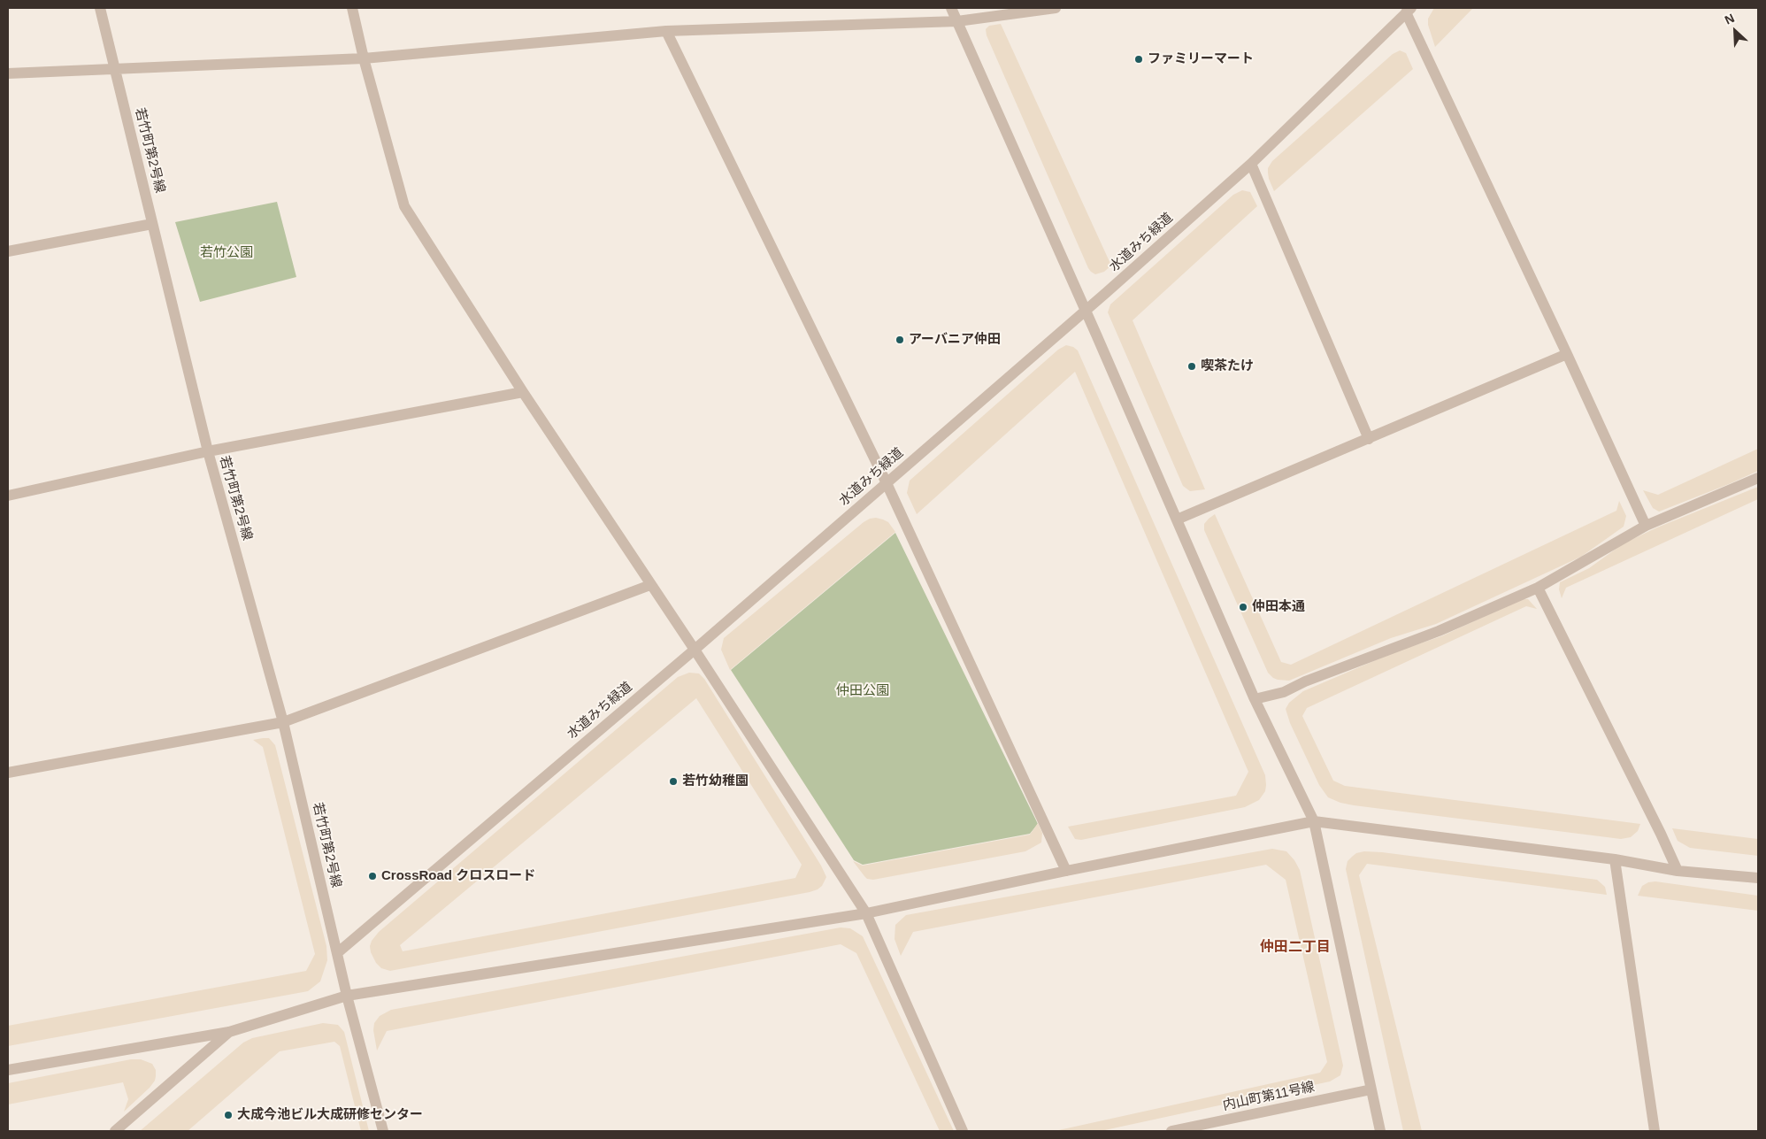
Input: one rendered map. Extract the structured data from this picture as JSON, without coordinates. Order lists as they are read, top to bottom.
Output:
{
  "streets": {
    "street": ["若竹町第2号線", "水道みち緑道", "内山町第11号線"]
  },
  "crossings": [
    ["若竹町第2号線", "水道みち緑道"]
  ],
  "districts": ["仲田二丁目"],
  "parks": ["若竹公園", "仲田公園"],
  "places": [
    "ファミリーマート",
    "アーバニア仲田",
    "喫茶たけ",
    "仲田本通",
    "若竹幼稚園",
    "CrossRoad クロスロード",
    "大成今池ビル大成研修センター"
  ],
  "north": "top left"
}
